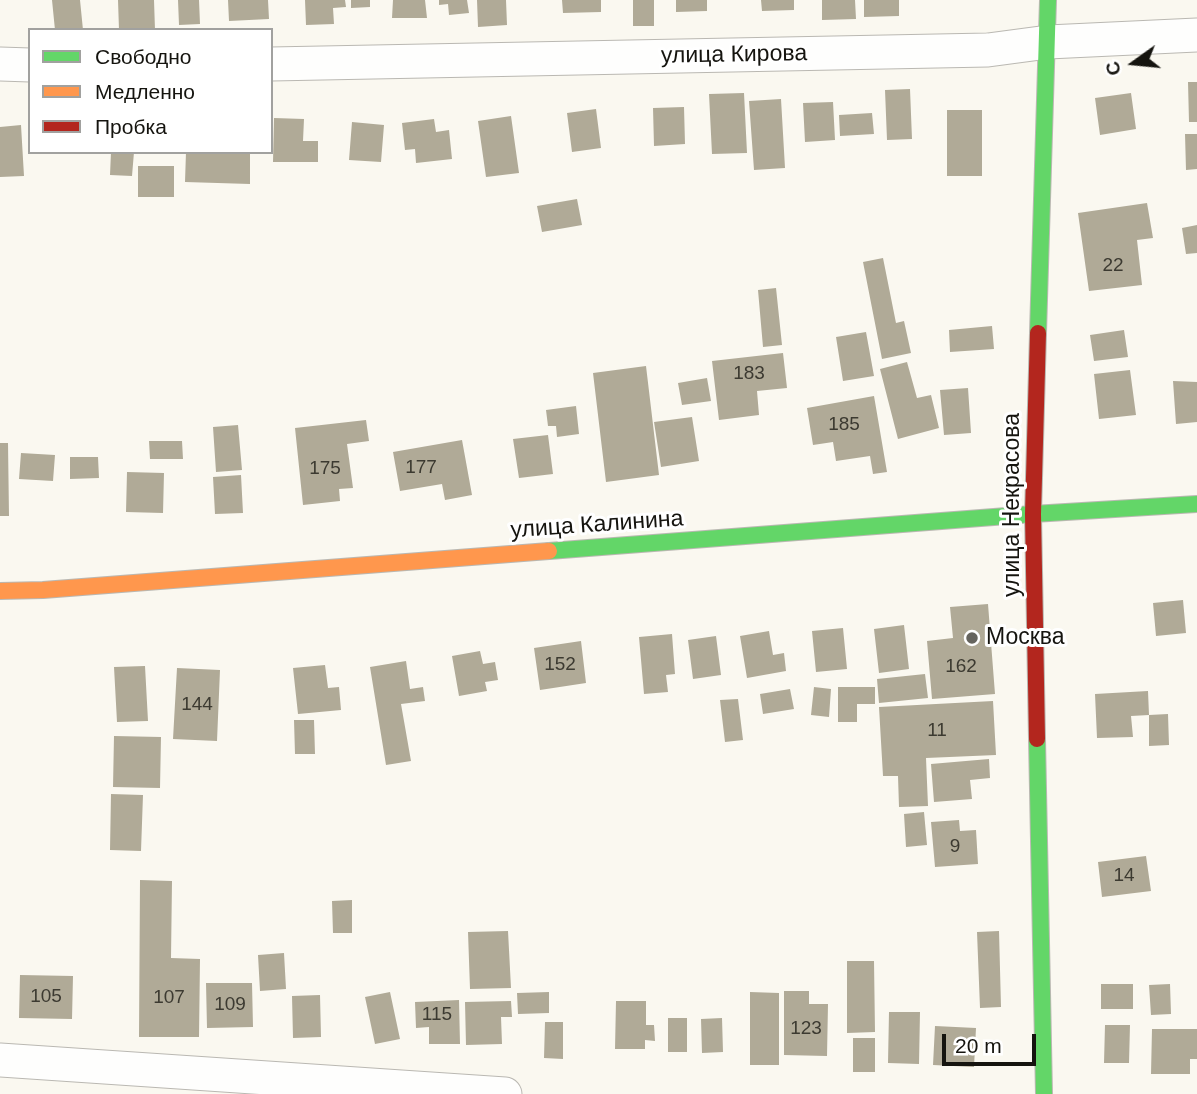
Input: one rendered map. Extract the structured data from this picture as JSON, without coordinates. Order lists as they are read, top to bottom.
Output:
{
  "streets": {
    "street": ["улица Кирова", "улица Некрасова", "улица Калинина"]
  },
  "crossings": [
    ["улица Кирова", "улица Некрасова"],
    ["улица Некрасова", "улица Калинина"]
  ],
  "places": ["Москва"],
  "house_numbers": [
    "22",
    "183",
    "185",
    "177",
    "175",
    "152",
    "162",
    "144",
    "11",
    "9",
    "14",
    "105",
    "107",
    "109",
    "115",
    "123"
  ],
  "legend": ["Свободно", "Медленно", "Пробка"],
  "scale_bar": "20 m",
  "north": "left"
}
